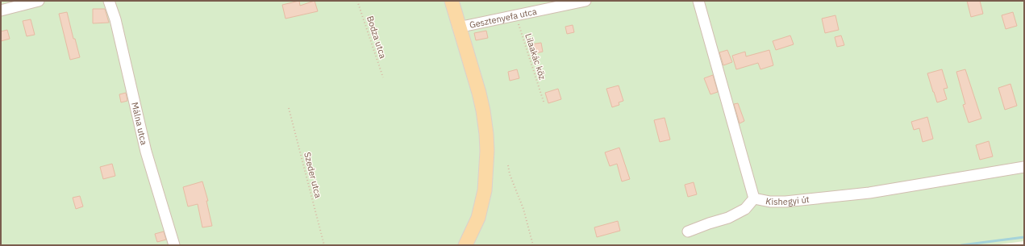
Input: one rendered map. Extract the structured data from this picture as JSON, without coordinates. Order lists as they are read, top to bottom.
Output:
{
  "streets": {
    "street": ["Gesztenyefa utca", "Málna utca", "Kishegyi út"],
    "path": ["Bodza utca", "Lilaakác köz", "Szeder utca"]
  },
  "crossings": [
    ["Gesztenyefa utca", "Lilaakác köz"]
  ]
}
